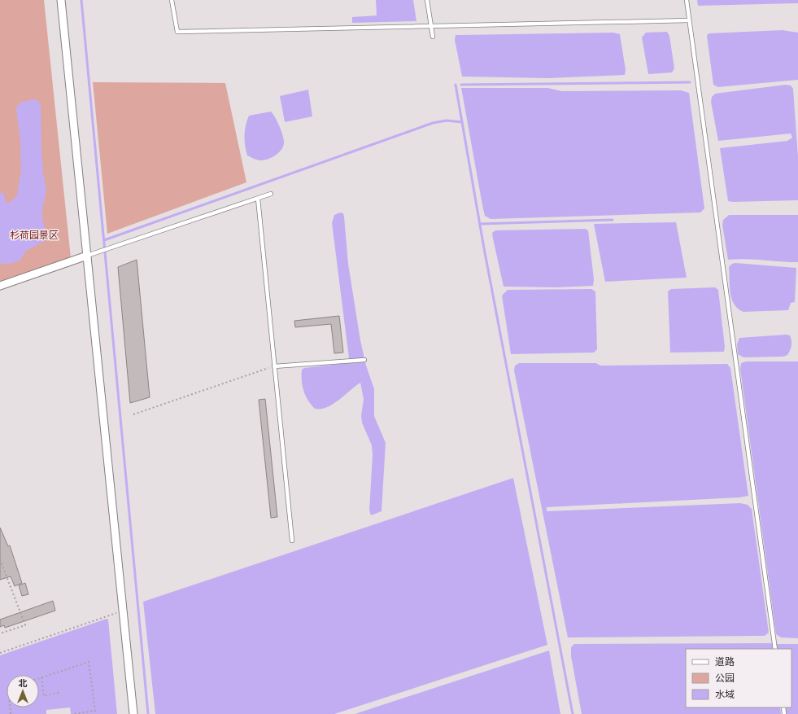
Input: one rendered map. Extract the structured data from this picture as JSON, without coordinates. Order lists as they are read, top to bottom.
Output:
{
  "parks": ["杉荷园景区"],
  "legend": ["道路", "公园", "水域"],
  "north": "top"
}
